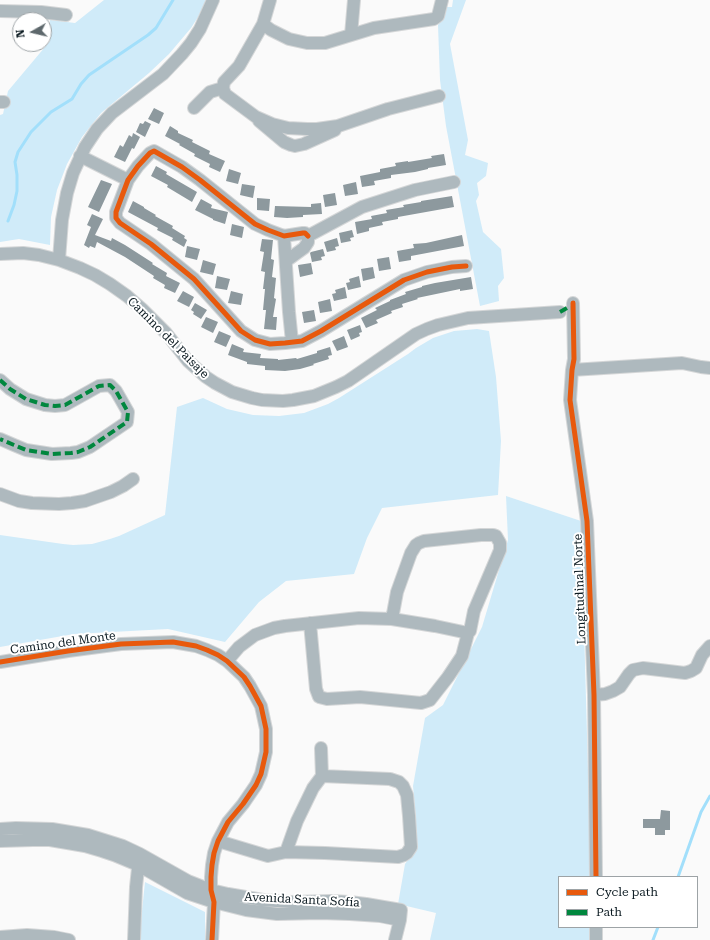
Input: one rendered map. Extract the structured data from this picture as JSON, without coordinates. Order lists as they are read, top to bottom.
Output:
{
  "streets": {
    "street": [
      "Camino del Paisaje",
      "Longitudinal Norte",
      "Camino del Monte",
      "Avenida Santa Sofía"
    ]
  },
  "crossings": [
    ["Camino del Monte", "Avenida Santa Sofía"]
  ],
  "legend": ["Cycle path", "Path"],
  "north": "left"
}
